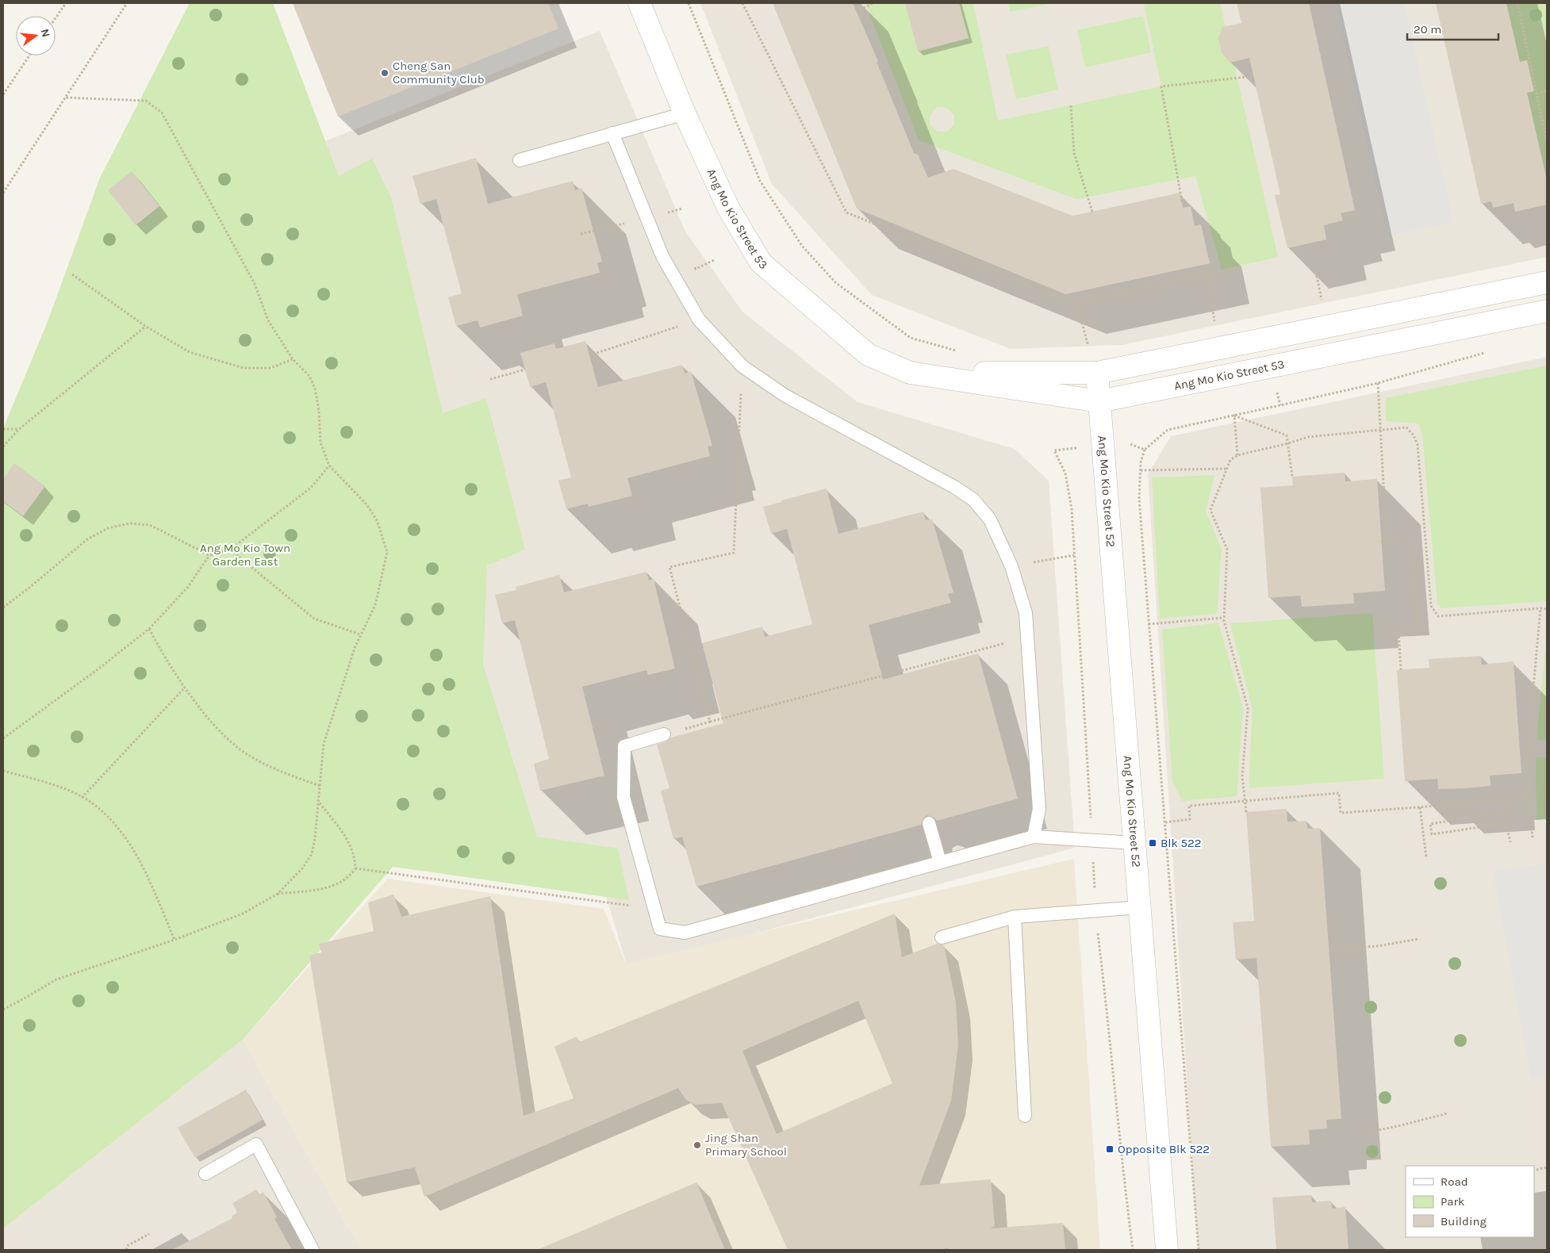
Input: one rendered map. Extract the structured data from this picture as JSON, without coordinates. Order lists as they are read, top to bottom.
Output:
{
  "streets": {
    "street": ["Ang Mo Kio Street 53", "Ang Mo Kio Street 52"]
  },
  "crossings": [
    ["Ang Mo Kio Street 53", "Ang Mo Kio Street 52"]
  ],
  "parks": ["Ang Mo Kio Town Garden East"],
  "places": {
    "other": ["Cheng San Community Club", "Jing Shan Primary School"],
    "transit": ["Blk 522", "Opposite Blk 522"]
  },
  "legend": ["Road", "Park", "Building"],
  "scale_bar": "20 m",
  "north": "right"
}
